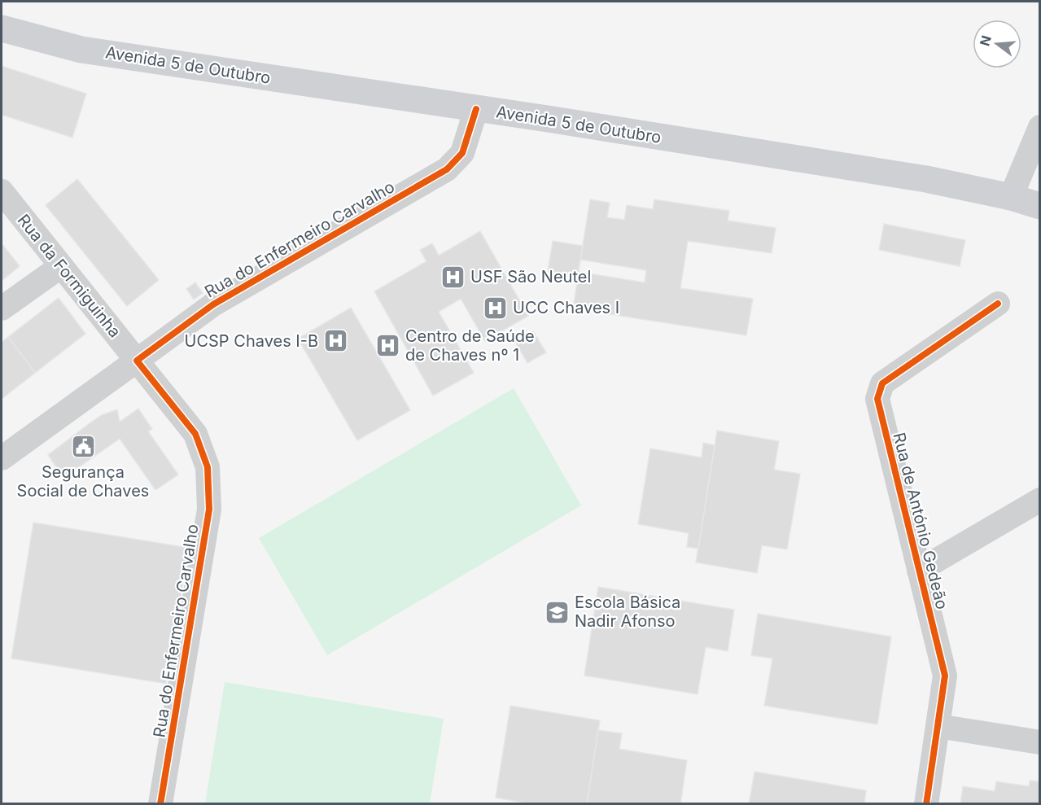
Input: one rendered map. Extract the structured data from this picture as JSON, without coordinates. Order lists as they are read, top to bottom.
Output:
{
  "streets": {
    "main road": ["Avenida 5 de Outubro"],
    "street": ["Rua do Enfermeiro Carvalho", "Rua da Formiguinha", "Rua de António Gedeão"]
  },
  "crossings": [
    ["Avenida 5 de Outubro", "Rua do Enfermeiro Carvalho"],
    ["Rua do Enfermeiro Carvalho", "Rua da Formiguinha"]
  ],
  "places": {
    "hospital": [
      "USF São Neutel",
      "UCC Chaves I",
      "UCSP Chaves I-B",
      "Centro de Saúde de Chaves nº 1"
    ],
    "public building": ["Segurança Social de Chaves"],
    "school or university": ["Escola Básica Nadir Afonso"]
  },
  "north": "left"
}
